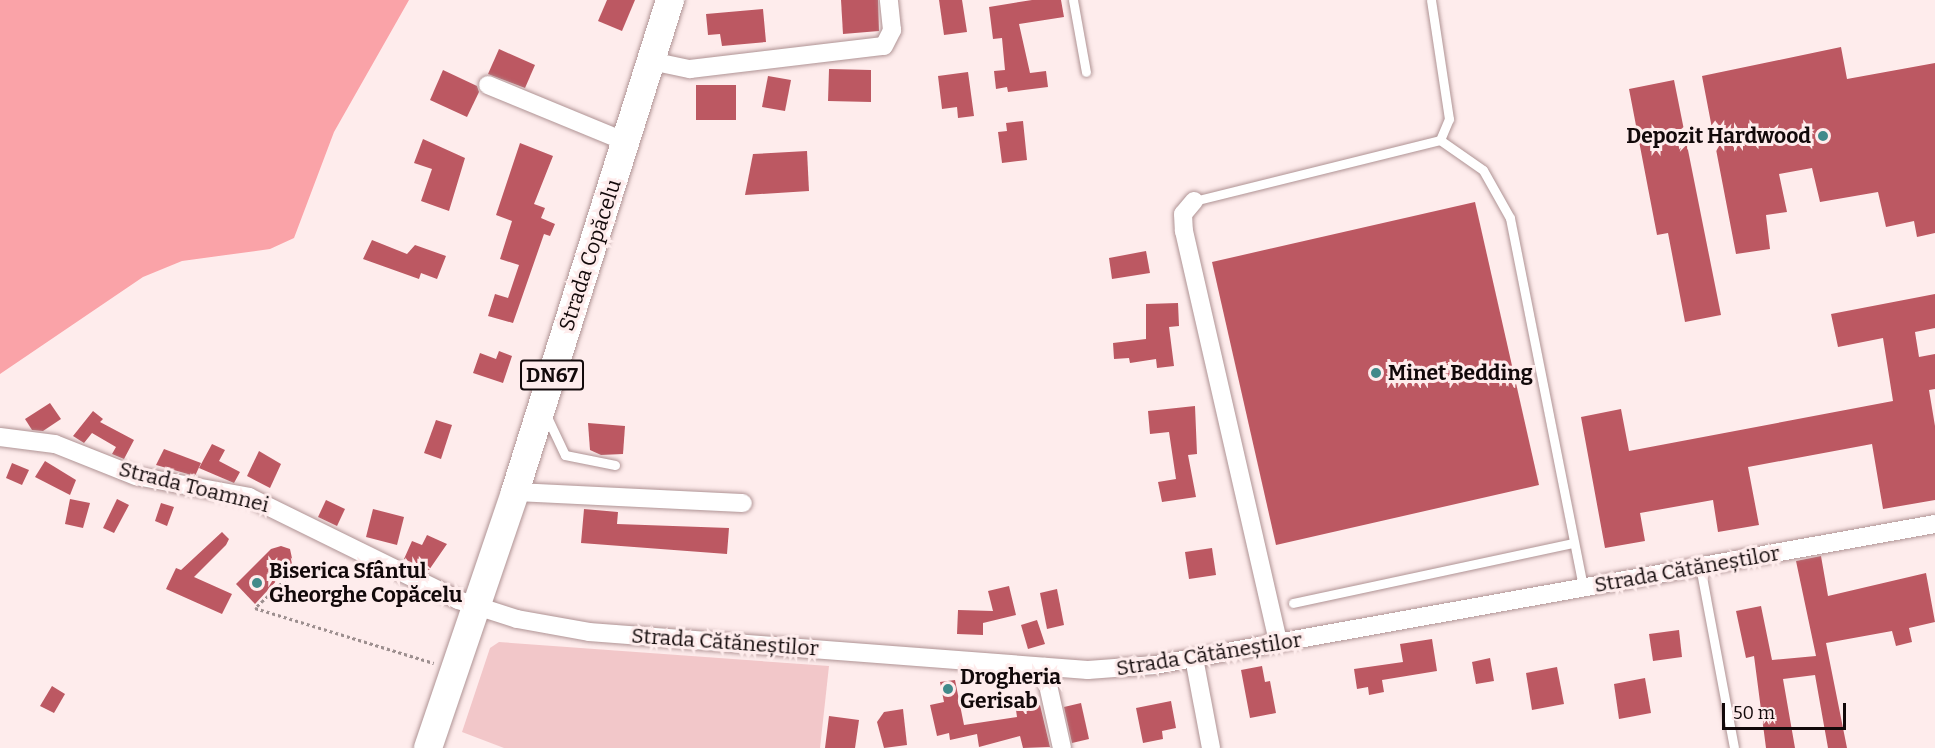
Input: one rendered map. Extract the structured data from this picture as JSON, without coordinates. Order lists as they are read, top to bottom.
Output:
{
  "streets": {
    "main road": ["Strada Copăcelu", "DN67"],
    "street": ["Strada Toamnei", "Strada Cătăneștilor"]
  },
  "crossings": [
    ["Strada Copăcelu", "Strada Toamnei"],
    ["Strada Copăcelu", "Strada Cătăneștilor"],
    ["Strada Toamnei", "Strada Cătăneștilor"]
  ],
  "places": [
    "Depozit Hardwood",
    "Minet Bedding",
    "Biserica Sfântul Gheorghe Copăcelu",
    "Drogheria Gerisab"
  ],
  "scale_bar": "50 m"
}
